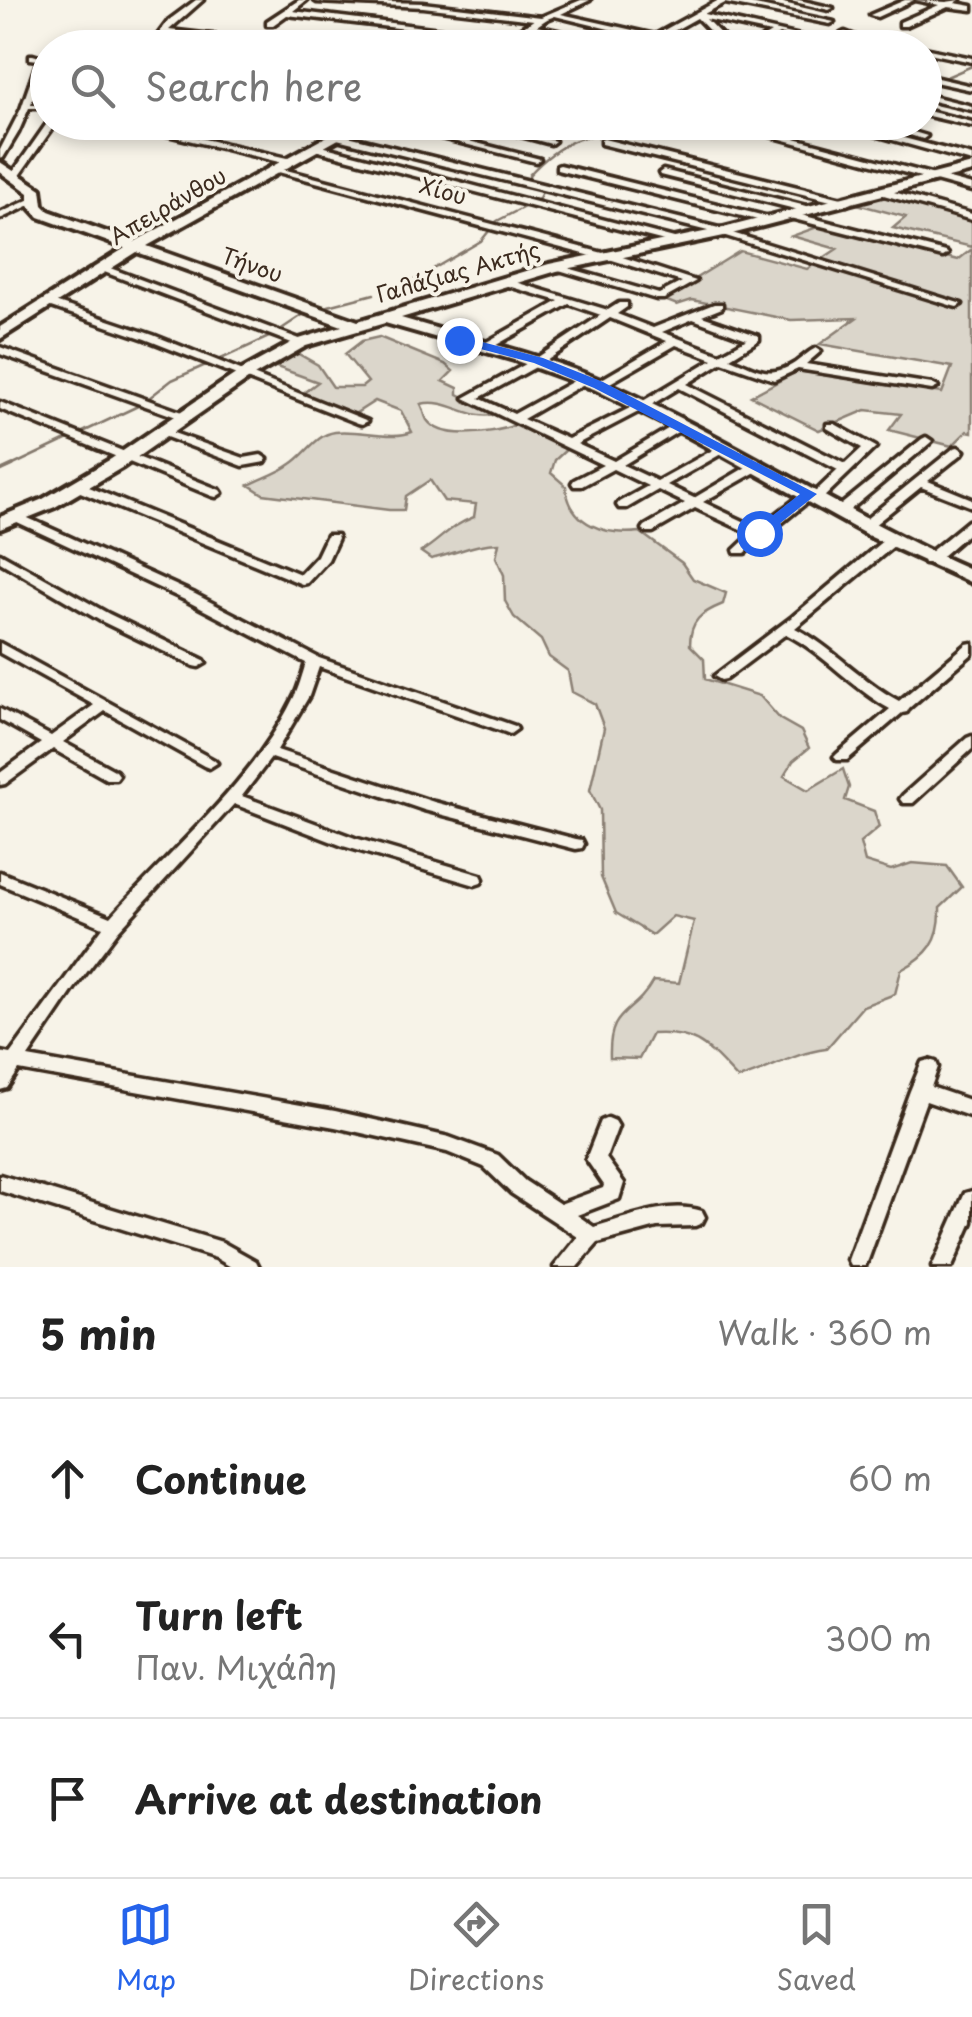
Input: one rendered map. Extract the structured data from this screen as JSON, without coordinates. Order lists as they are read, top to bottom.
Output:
{
  "streets": {
    "street": [
      "Χίου",
      "Απειράνθου",
      "Τήνου",
      "Γαλάζιας Ακτής"
    ]
  },
  "crossings": [
    ["Χίου", "Απειράνθου"],
    ["Χίου", "Γαλάζιας Ακτής"],
    ["Απειράνθου", "Τήνου"],
    ["Τήνου", "Γαλάζιας Ακτής"]
  ],
  "page": {
    "search": "Search here",
    "heading": ["5 min", "Walk · 360 m"],
    "list": [
      ["Continue", "60 m"],
      ["Turn left", "Παν. Μιχάλη", "300 m"],
      "Arrive at destination"
    ],
    "nav": ["Map", "Directions", "Saved"]
  }
}
